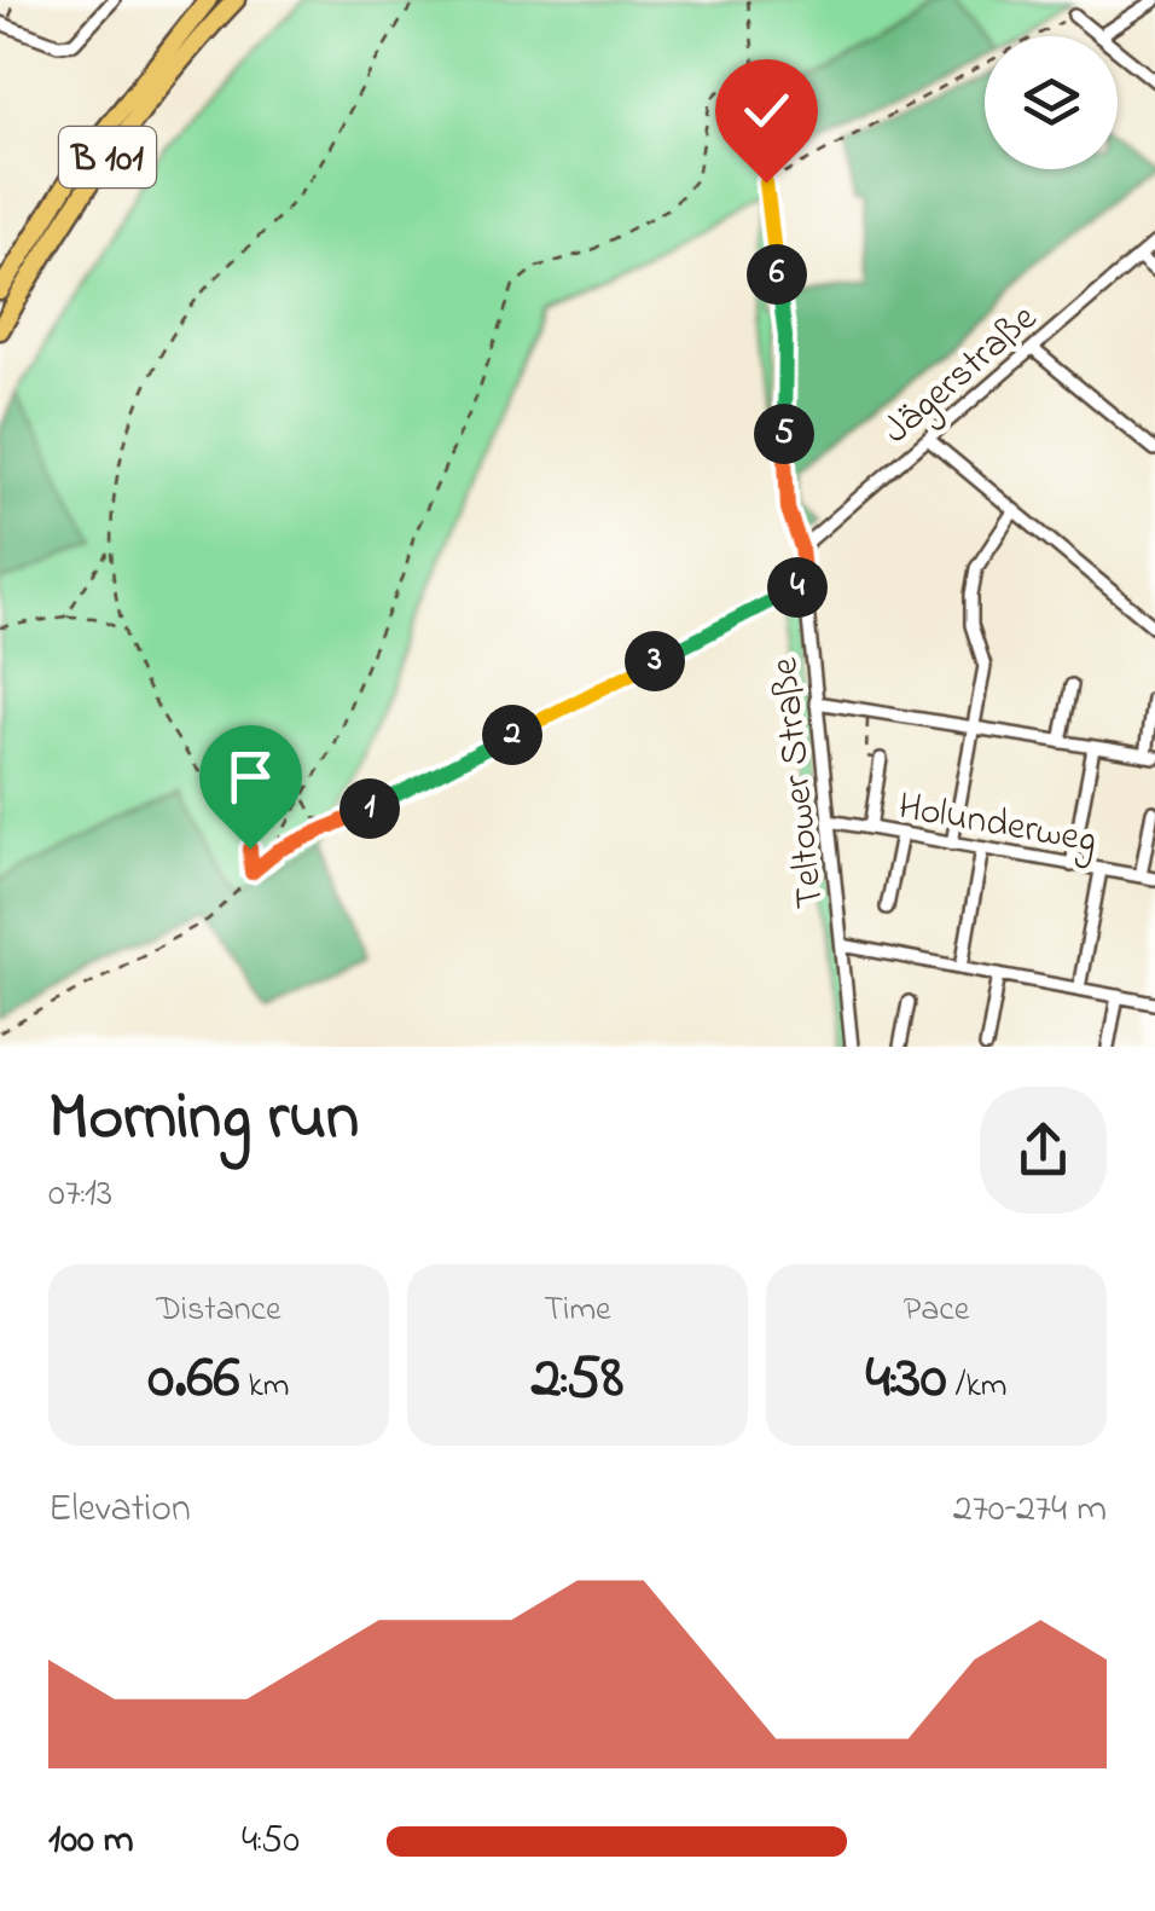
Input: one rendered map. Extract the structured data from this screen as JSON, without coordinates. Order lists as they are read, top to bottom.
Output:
{
  "streets": {
    "highway": ["B 101"],
    "street": ["Jägerstraße", "Teltower Straße", "Holunderweg"]
  },
  "crossings": [
    ["Jägerstraße", "Teltower Straße"],
    ["Teltower Straße", "Holunderweg"]
  ],
  "page": {
    "pins": [
      "6",
      "5",
      "4",
      "3",
      "2",
      "1"
    ],
    "heading": ["Morning run", "07:13"],
    "stats": [
      ["Distance", "0.66 km"],
      ["Time", "2:58"],
      ["Pace", "4:30 /km"]
    ],
    "chart": ["Elevation", "270–274 m"],
    "list": [
      {
        "name": "100 m",
        "note": "4:50"
      }
    ]
  }
}
